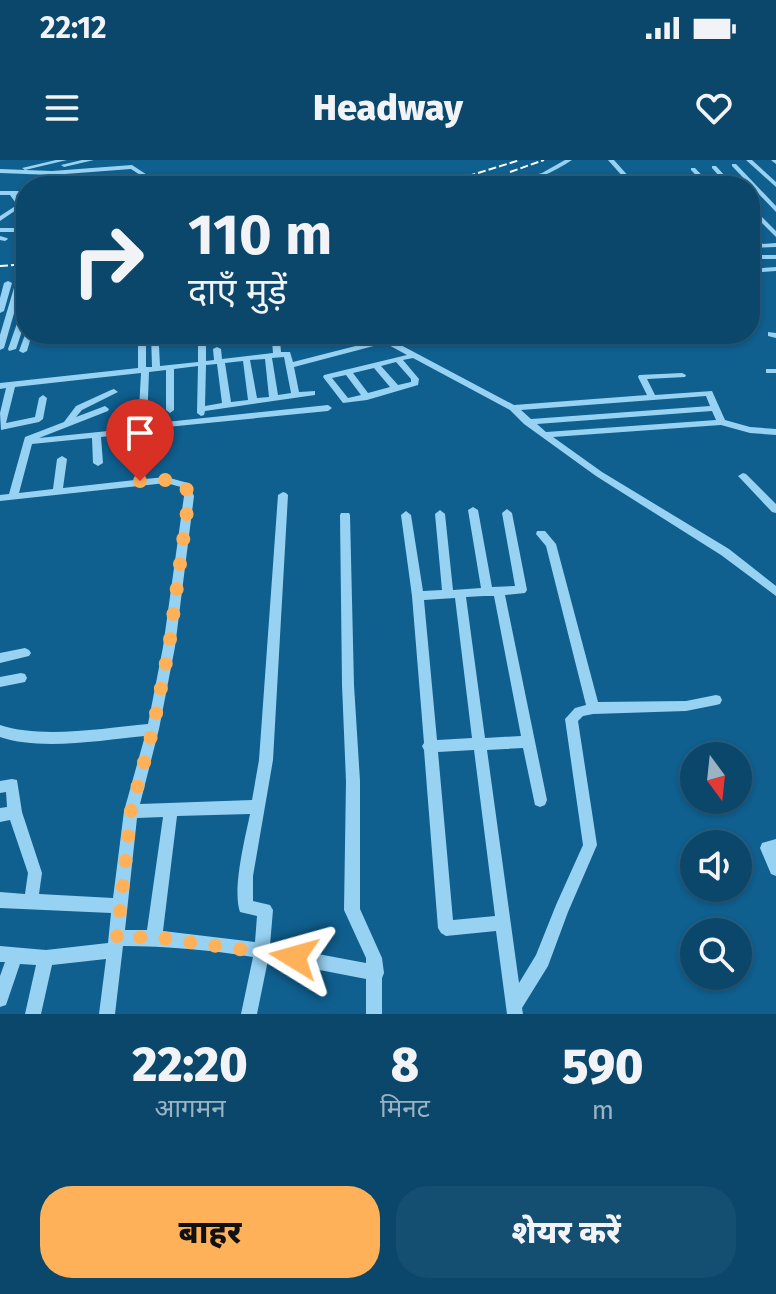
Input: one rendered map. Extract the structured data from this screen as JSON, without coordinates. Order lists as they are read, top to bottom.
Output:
{
  "north": "bottom",
  "page": {
    "status": "22:12",
    "header": "Headway",
    "turn": ["110 m", "दाएँ मुड़ें"],
    "eta": [
      "22:20",
      "आगमन",
      "8",
      "मिनट",
      "590",
      "m"
    ],
    "buttons": ["बाहर", "शेयर करें"]
  }
}
